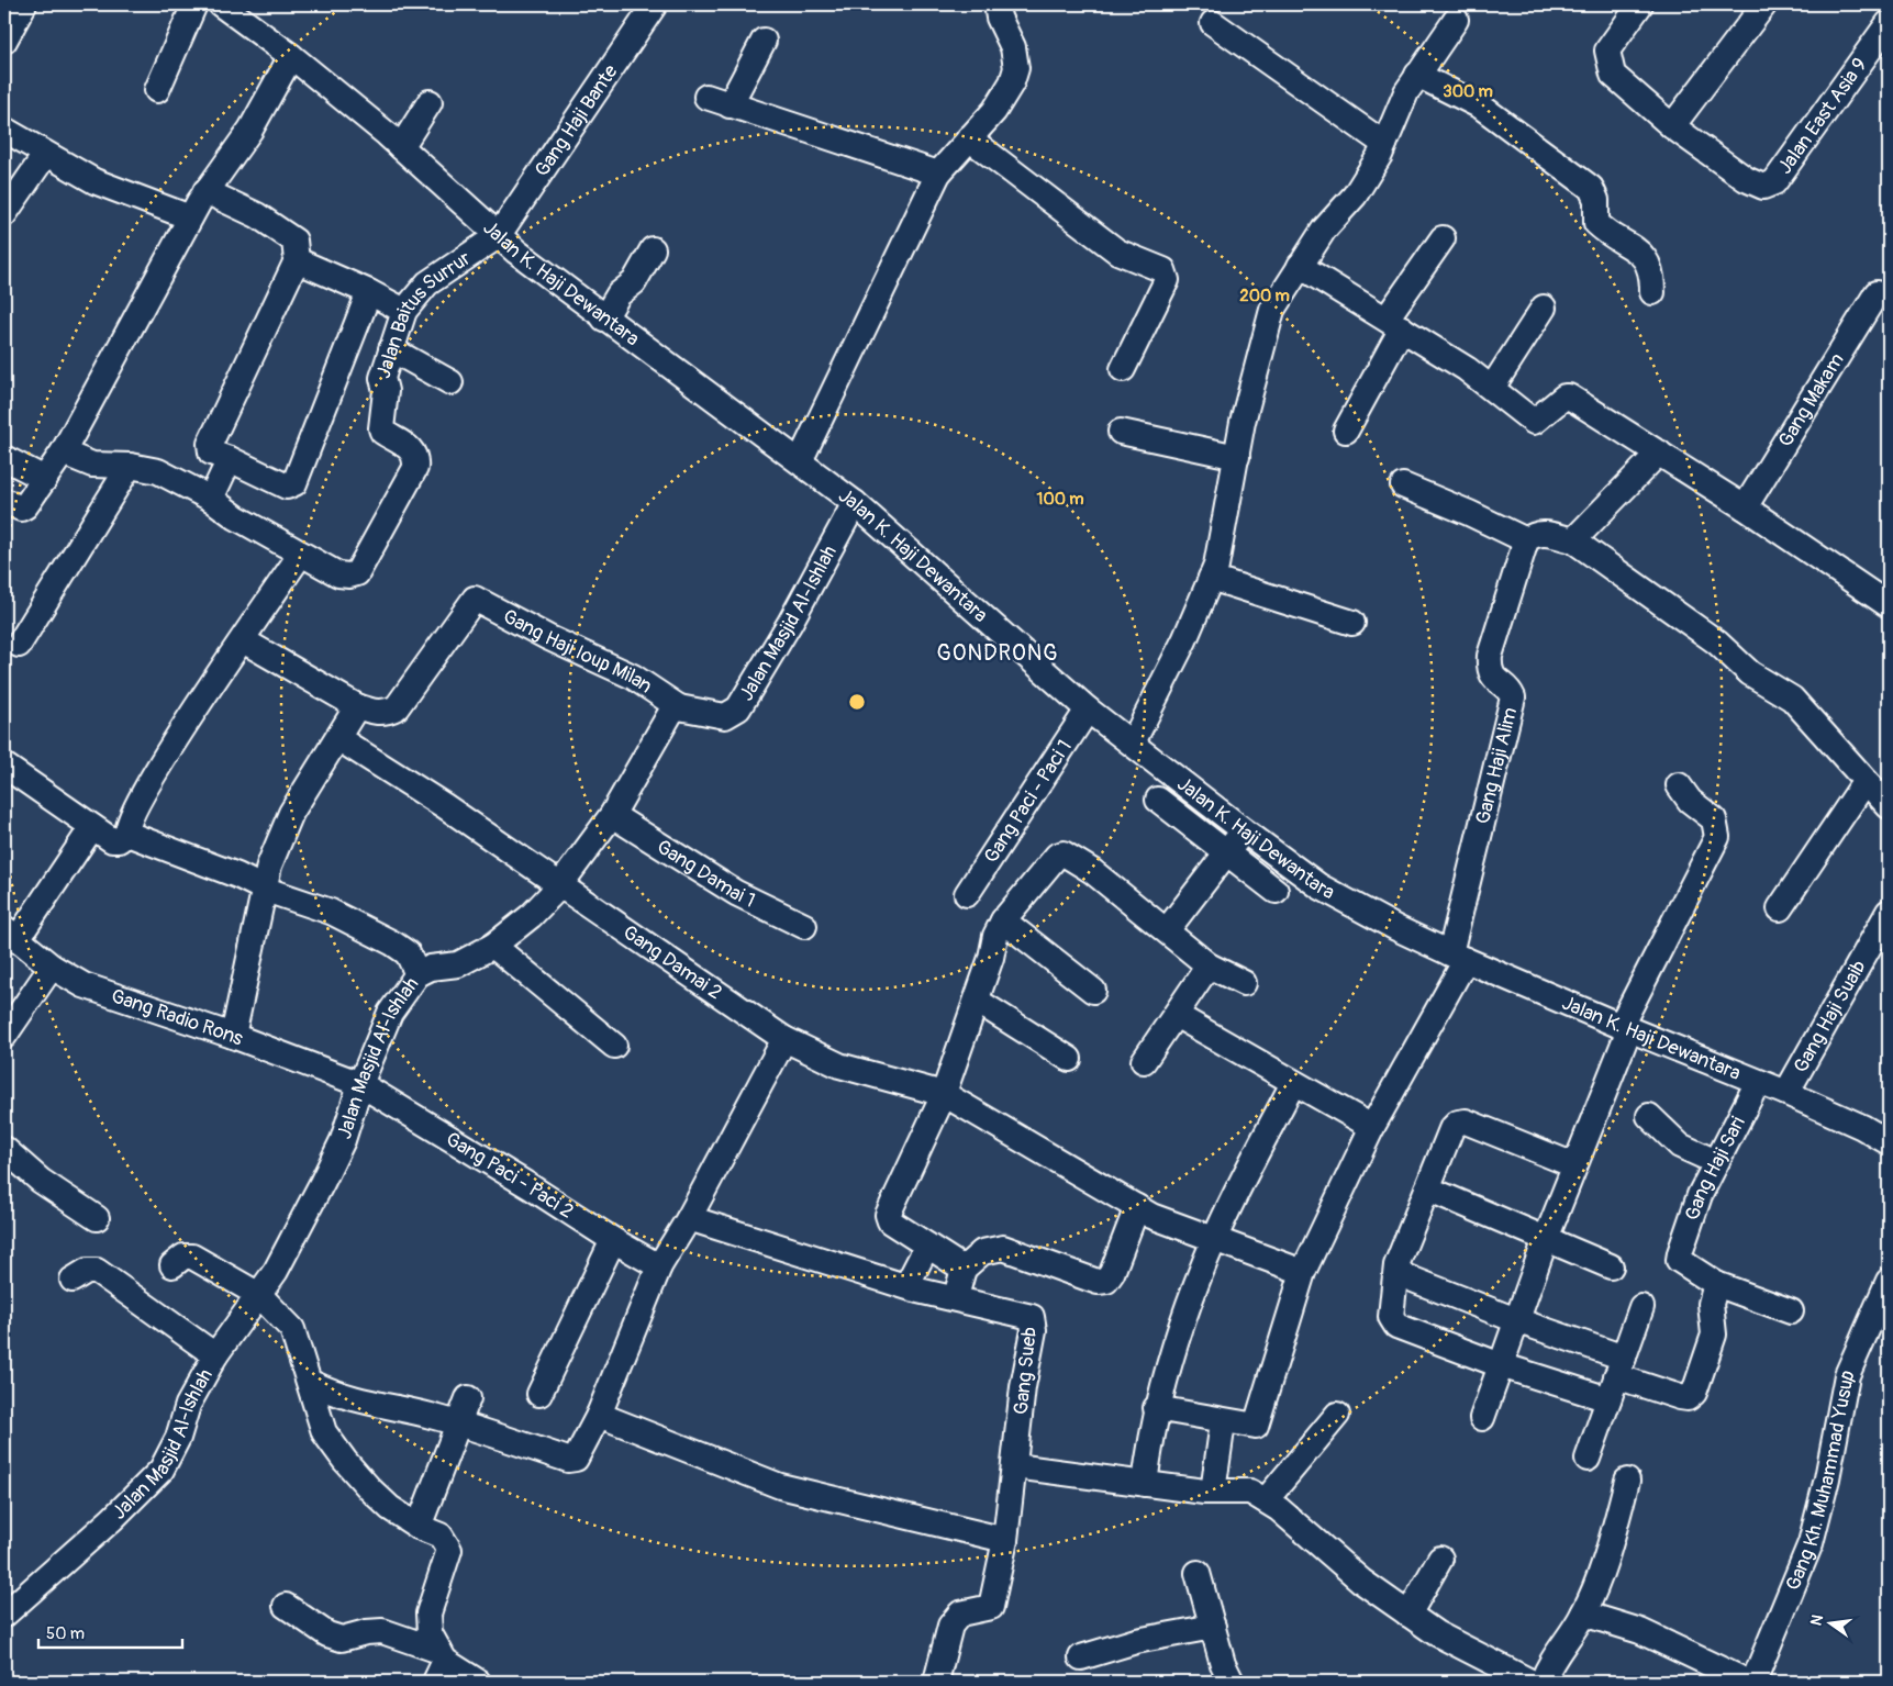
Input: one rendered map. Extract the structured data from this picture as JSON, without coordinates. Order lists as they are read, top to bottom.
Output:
{
  "streets": {
    "street": [
      "Jalan East Asia 9",
      "Gang Haji Bante",
      "Jalan K. Haji Dewantara",
      "Jalan Baitus Surrur",
      "Gang Makam",
      "Jalan Masjid Al-Ishlah",
      "Gang Haji Ioup Milan",
      "Gang Haji Alim",
      "Gang Paci - Paci 1",
      "Gang Damai 1",
      "Gang Damai 2",
      "Gang Radio Rons",
      "Gang Haji Suaib",
      "Gang Haji Sari",
      "Gang Paci - Paci 2",
      "Gang Sueb",
      "Gang Kh. Muhammad Yusup"
    ]
  },
  "crossings": [
    ["Gang Haji Bante", "Jalan K. Haji Dewantara"],
    ["Gang Haji Bante", "Jalan Baitus Surrur"],
    ["Jalan K. Haji Dewantara", "Jalan Baitus Surrur"],
    ["Jalan K. Haji Dewantara", "Jalan Masjid Al-Ishlah"],
    ["Jalan K. Haji Dewantara", "Gang Haji Alim"],
    ["Jalan K. Haji Dewantara", "Gang Paci - Paci 1"],
    ["Jalan K. Haji Dewantara", "Gang Haji Suaib"],
    ["Jalan K. Haji Dewantara", "Gang Haji Sari"],
    ["Jalan Masjid Al-Ishlah", "Gang Haji Ioup Milan"],
    ["Jalan Masjid Al-Ishlah", "Gang Damai 1"],
    ["Jalan Masjid Al-Ishlah", "Gang Damai 2"],
    ["Jalan Masjid Al-Ishlah", "Gang Radio Rons"],
    ["Jalan Masjid Al-Ishlah", "Gang Paci - Paci 2"],
    ["Gang Radio Rons", "Gang Paci - Paci 2"]
  ],
  "districts": ["GONDRONG"],
  "scale_bar": "50 m",
  "north": "left",
  "rings": ["300 m", "200 m", "100 m"]
}
